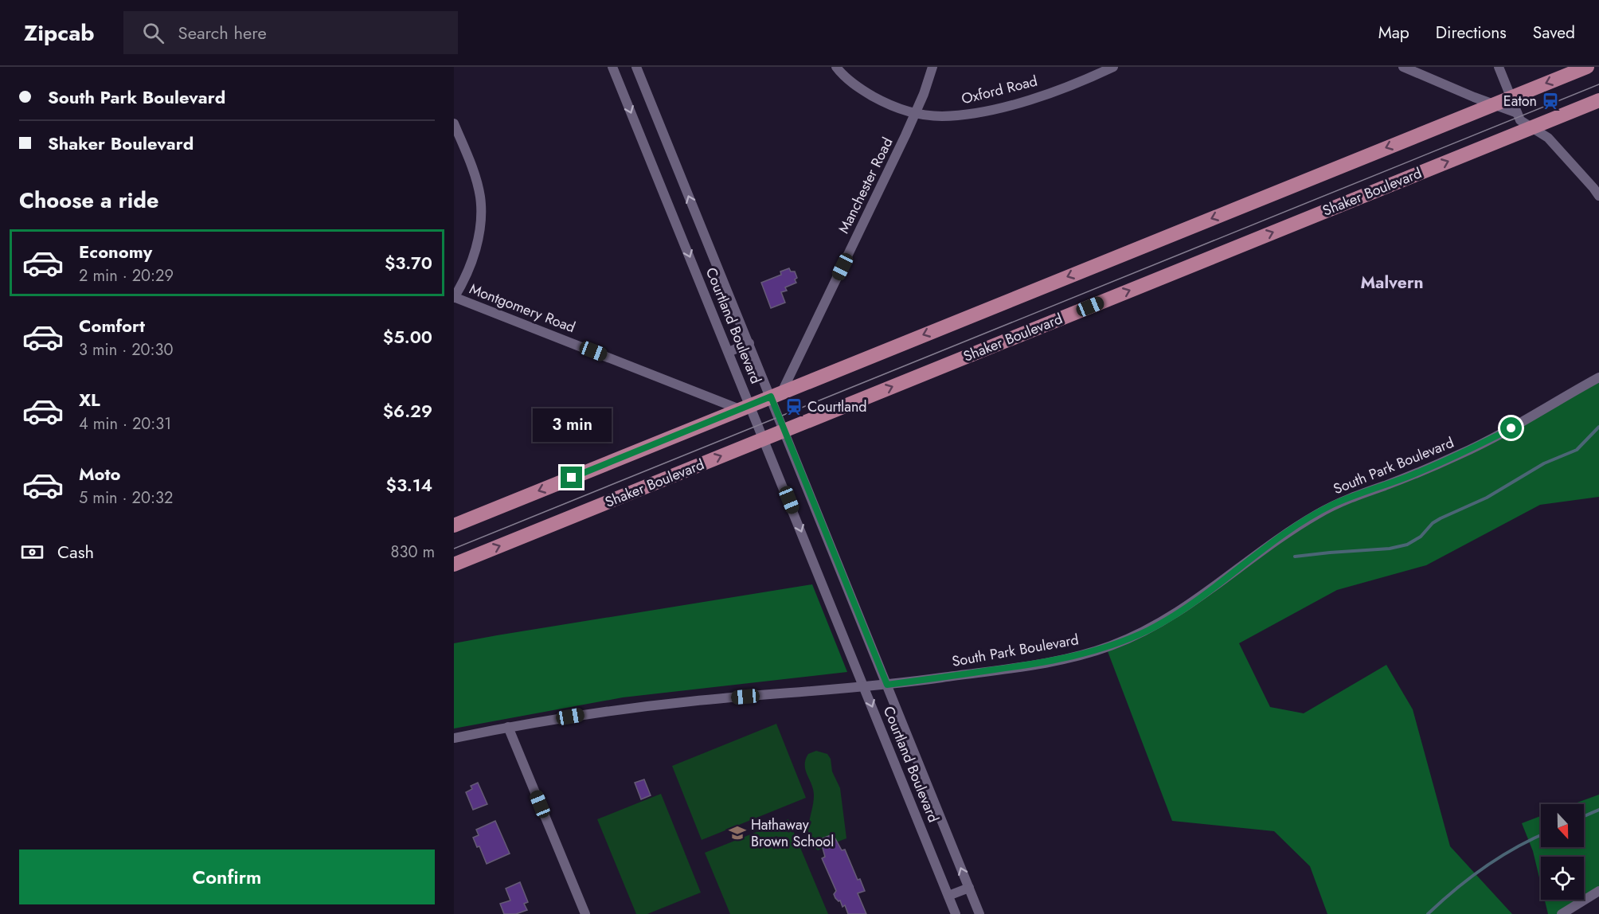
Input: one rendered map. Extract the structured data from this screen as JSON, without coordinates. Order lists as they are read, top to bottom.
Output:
{
  "streets": {
    "main road": ["Shaker Boulevard"],
    "street": [
      "Oxford Road",
      "Manchester Road",
      "Montgomery Road",
      "Courtland Boulevard",
      "South Park Boulevard"
    ]
  },
  "crossings": [
    ["Oxford Road", "Manchester Road"],
    ["Manchester Road", "Courtland Boulevard"],
    ["Shaker Boulevard", "Courtland Boulevard"],
    ["Montgomery Road", "Courtland Boulevard"],
    ["Courtland Boulevard", "South Park Boulevard"]
  ],
  "districts": ["Malvern"],
  "places": {
    "station": ["Eaton", "Courtland"],
    "school or university": ["Hathaway Brown School"]
  },
  "north": "bottom",
  "page": {
    "header": "Zipcab",
    "search": "Search here",
    "nav": ["Map", "Directions", "Saved"],
    "banner": ["South Park Boulevard", "Shaker Boulevard"],
    "heading": "Choose a ride",
    "list": [
      {
        "name": "Economy",
        "note": "2 min · 20:29",
        "value": "$3.70"
      },
      {
        "name": "Comfort",
        "note": "3 min · 20:30",
        "value": "$5.00"
      },
      {
        "name": "XL",
        "note": "4 min · 20:31",
        "value": "$6.29"
      },
      {
        "name": "Moto",
        "note": "5 min · 20:32",
        "value": "$3.14"
      }
    ],
    "bubble": "3 min",
    "pay": ["Cash", "830 m"],
    "buttons": "Confirm"
  }
}
